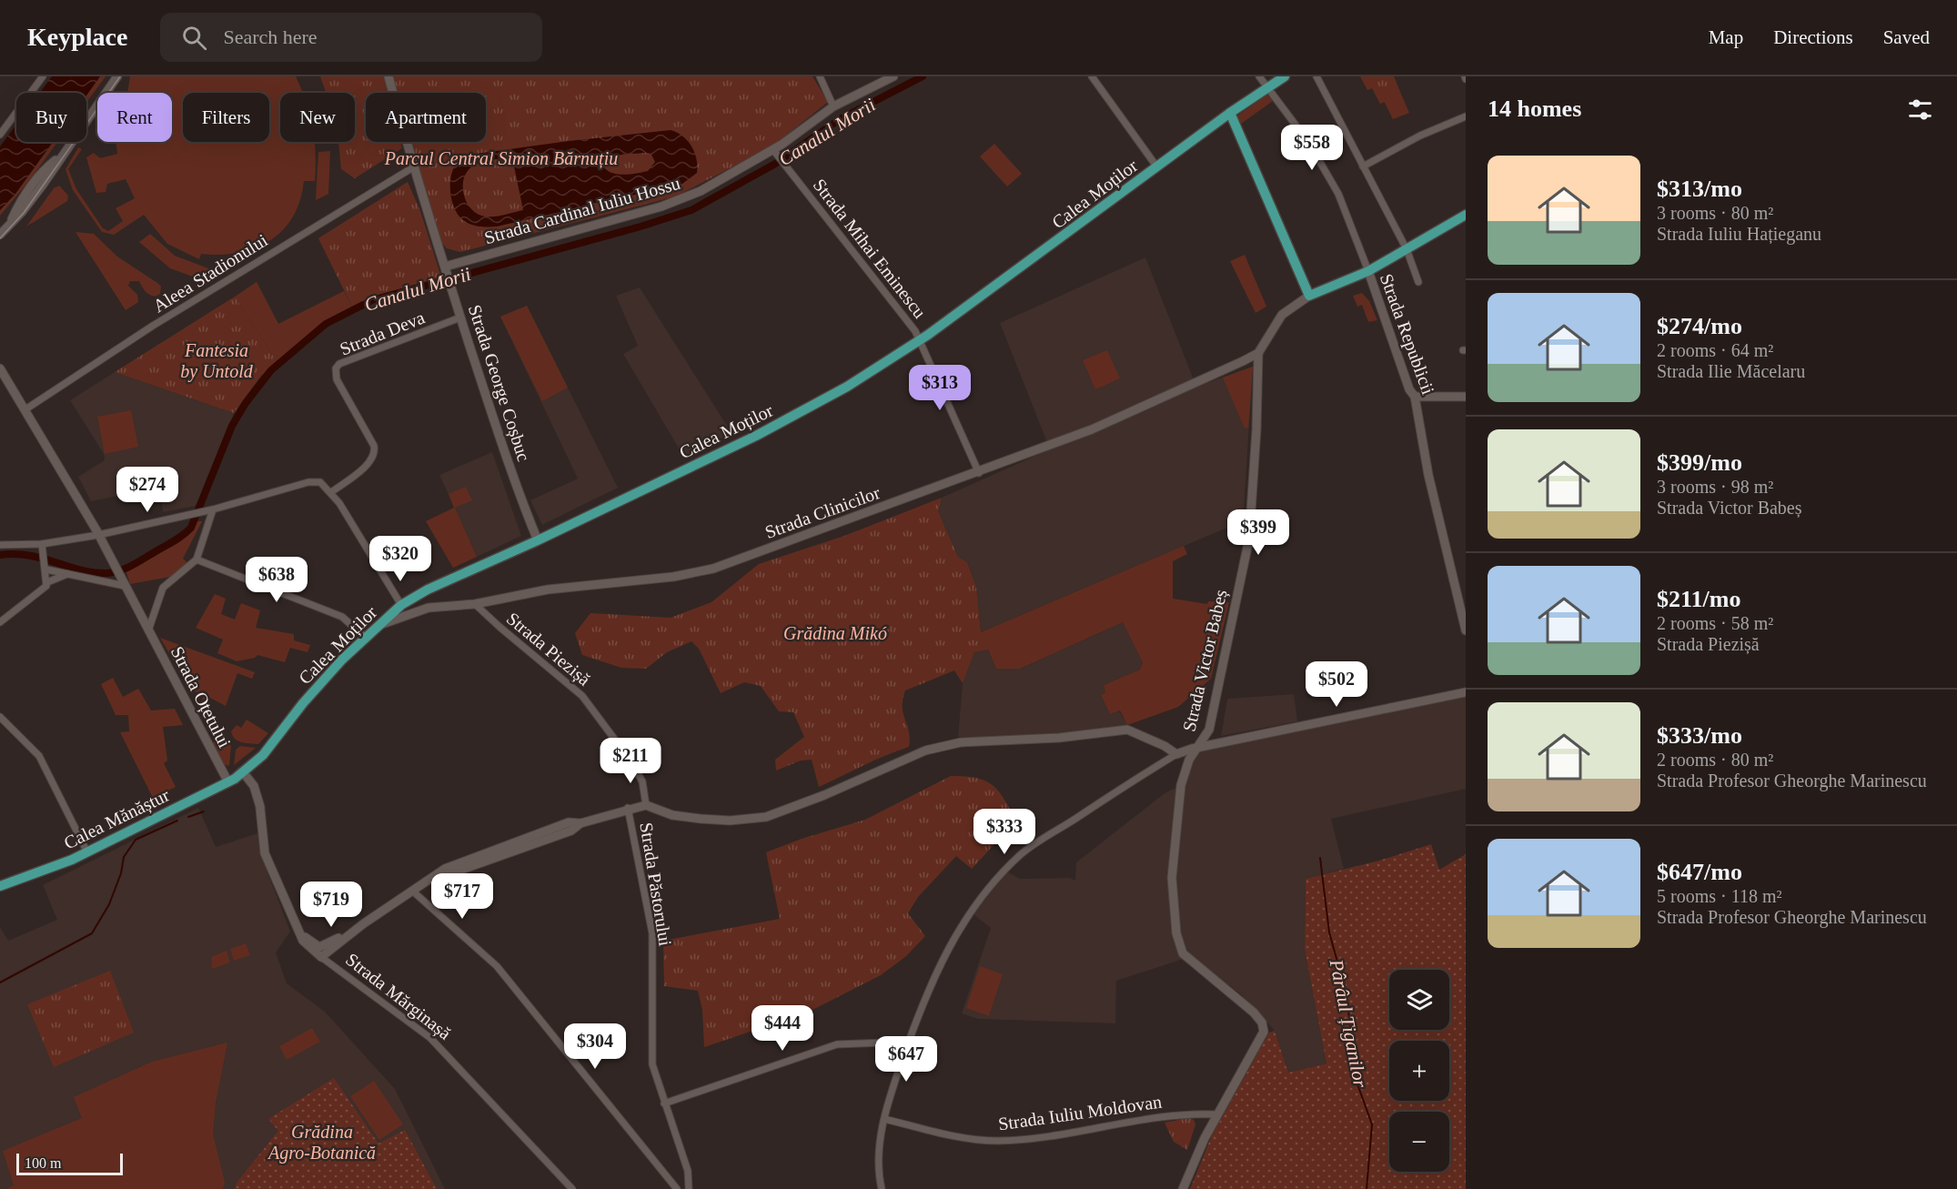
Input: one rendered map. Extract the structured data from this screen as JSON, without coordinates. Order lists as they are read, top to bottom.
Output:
{
  "streets": {
    "main road": ["Calea Moților", "Calea Mănăștur"],
    "street": [
      "Strada Cardinal Iuliu Hossu",
      "Strada Mihai Eminescu",
      "Aleea Stadionului",
      "Strada Deva",
      "Strada Republicii",
      "Strada George Coșbuc",
      "Strada Clinicilor",
      "Strada Piezișă",
      "Strada Victor Babeș",
      "Strada Oțetului",
      "Strada Păstorului",
      "Strada Mărginașă",
      "Strada Iuliu Moldovan"
    ]
  },
  "crossings": [
    ["Calea Moților", "Strada Mihai Eminescu"],
    ["Calea Moților", "Strada George Coșbuc"],
    ["Calea Moților", "Strada Clinicilor"],
    ["Calea Moților", "Calea Mănăștur"],
    ["Calea Moților", "Strada Mărginașă"],
    ["Strada Cardinal Iuliu Hossu", "Strada Mihai Eminescu"],
    ["Strada Cardinal Iuliu Hossu", "Strada George Coșbuc"],
    ["Strada Mihai Eminescu", "Strada Clinicilor"],
    ["Aleea Stadionului", "Strada George Coșbuc"],
    ["Aleea Stadionului", "Strada Oțetului"],
    ["Strada Deva", "Strada George Coșbuc"],
    ["Strada Clinicilor", "Strada Piezișă"],
    ["Strada Clinicilor", "Strada Victor Babeș"],
    ["Strada Victor Babeș", "Strada Iuliu Moldovan"],
    ["Strada Oțetului", "Calea Mănăștur"],
    ["Calea Mănăștur", "Strada Mărginașă"]
  ],
  "water": ["Canalul Morii", "Pârâul Țiganilor"],
  "parks": [
    "Parcul Central Simion Bărnuțiu",
    "Fantesia by Untold",
    "Grădina Mikó",
    "Grădina Agro-Botanică"
  ],
  "scale_bar": "100 m",
  "page": {
    "header": "Keyplace",
    "search": "Search here",
    "nav": ["Map", "Directions", "Saved"],
    "heading": "14 homes",
    "chip": [
      "Buy",
      "Rent",
      "Filters",
      "New",
      "Apartment"
    ],
    "price": [
      "$558",
      "$313",
      "$274",
      "$399",
      "$320",
      "$638",
      "$502",
      "$211",
      "$333",
      "$717",
      "$719",
      "$444",
      "$304",
      "$647"
    ],
    "list": [
      {
        "name": "$313/mo",
        "note": "3 rooms · 80 m² · Strada Iuliu Hațieganu"
      },
      {
        "name": "$274/mo",
        "note": "2 rooms · 64 m² · Strada Ilie Măcelaru"
      },
      {
        "name": "$399/mo",
        "note": "3 rooms · 98 m² · Strada Victor Babeș"
      },
      {
        "name": "$211/mo",
        "note": "2 rooms · 58 m² · Strada Piezișă"
      },
      {
        "name": "$333/mo",
        "note": "2 rooms · 80 m² · Strada Profesor Gheorghe Marinescu"
      },
      {
        "name": "$647/mo",
        "note": "5 rooms · 118 m² · Strada Profesor Gheorghe Marinescu"
      }
    ],
    "map_buttons": ["+", "−"],
    "scale": "100 m"
  }
}
